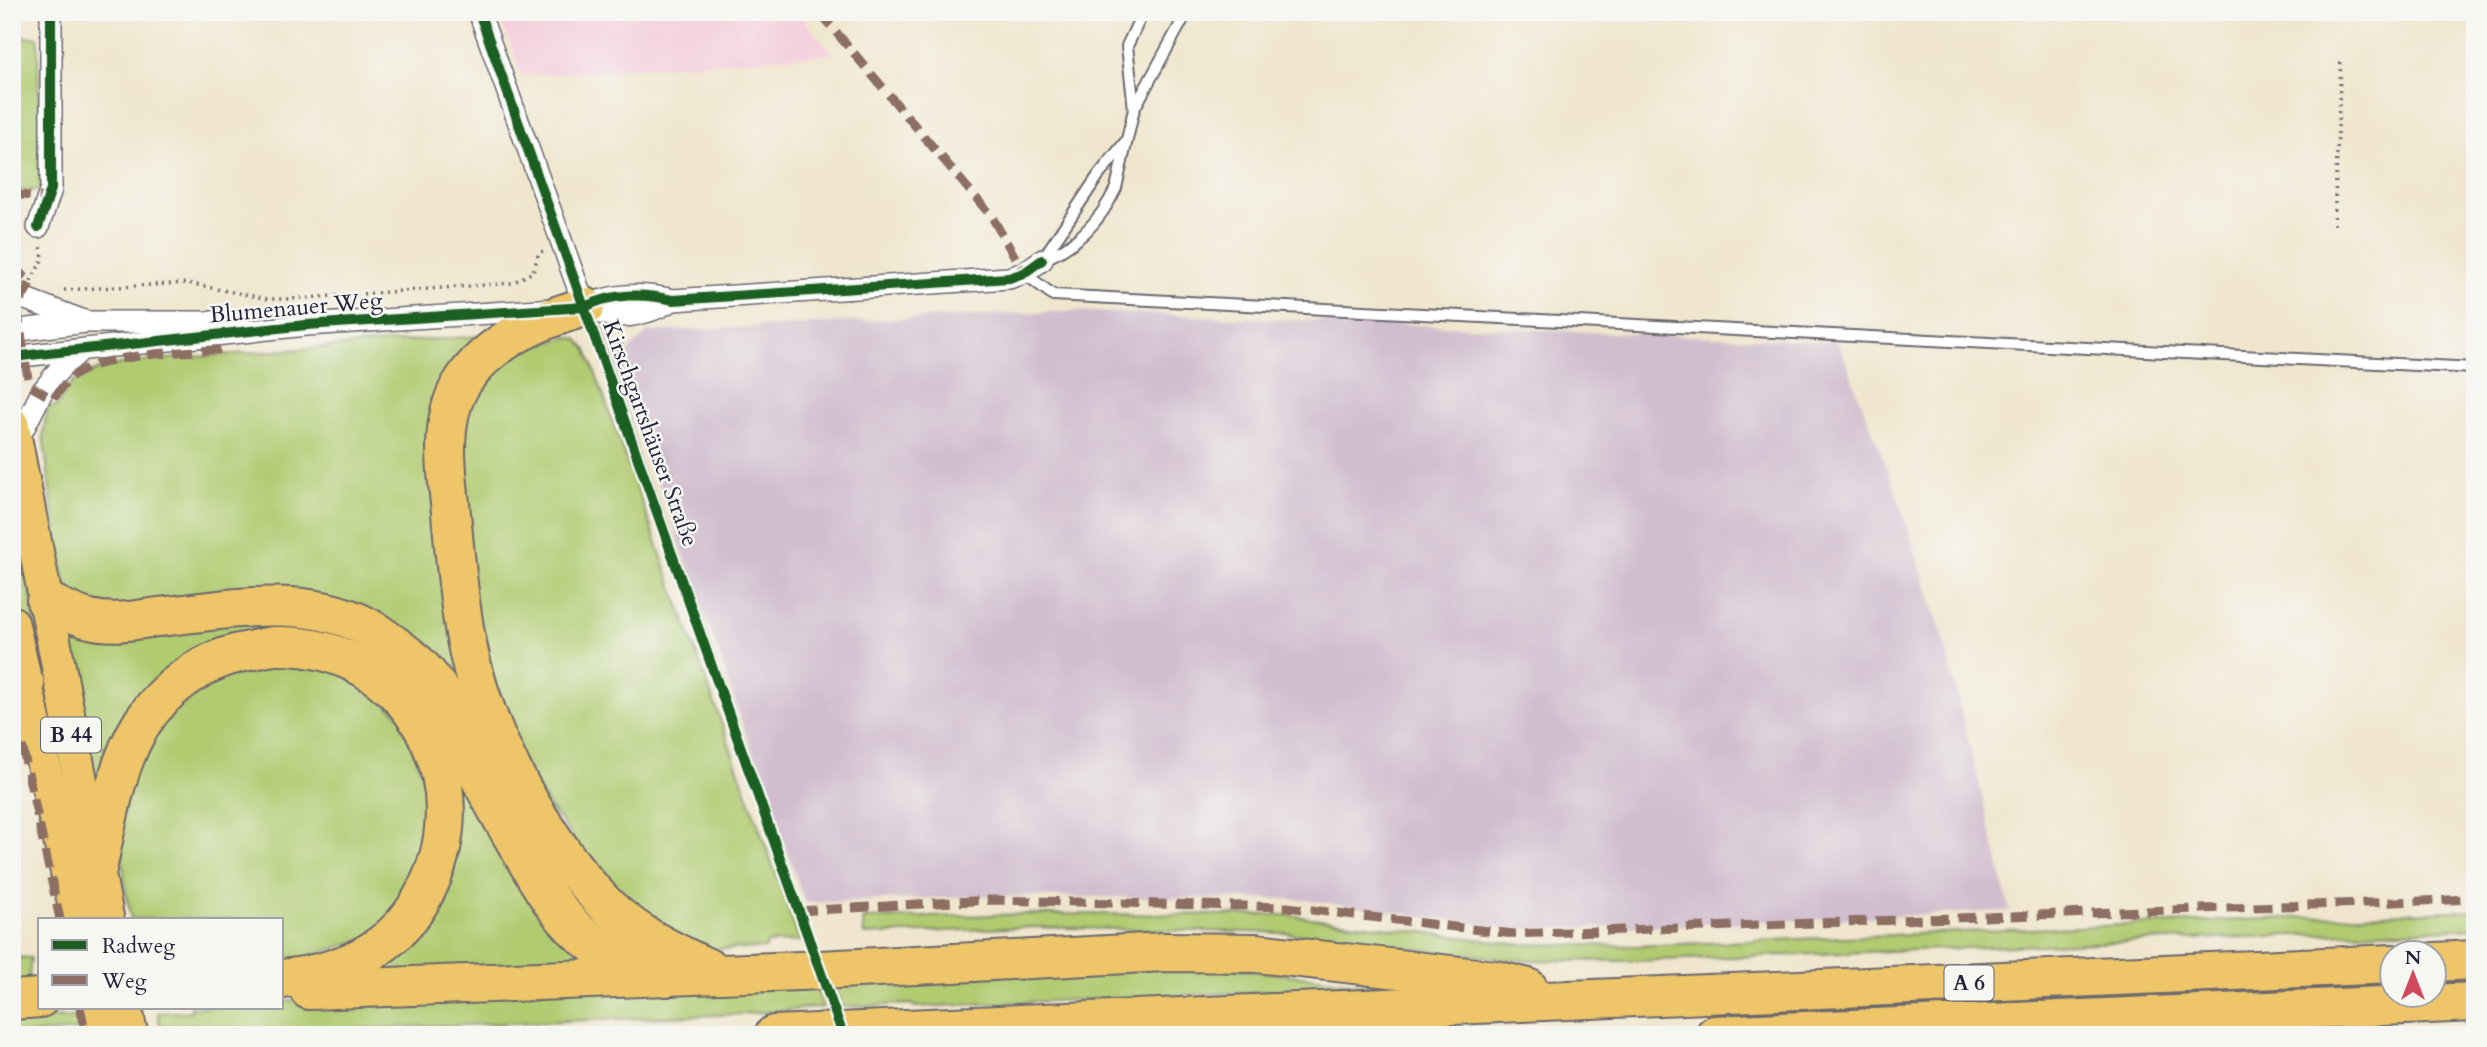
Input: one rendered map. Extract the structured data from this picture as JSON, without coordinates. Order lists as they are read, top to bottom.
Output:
{
  "streets": {
    "highway": ["A 6"],
    "main road": ["B 44"],
    "street": ["Blumenauer Weg", "Kirschgartshäuser Straße"]
  },
  "crossings": [
    ["Blumenauer Weg", "Kirschgartshäuser Straße"],
    ["Kirschgartshäuser Straße", "A 6"]
  ],
  "legend": ["Radweg", "Weg"],
  "north": "top"
}
